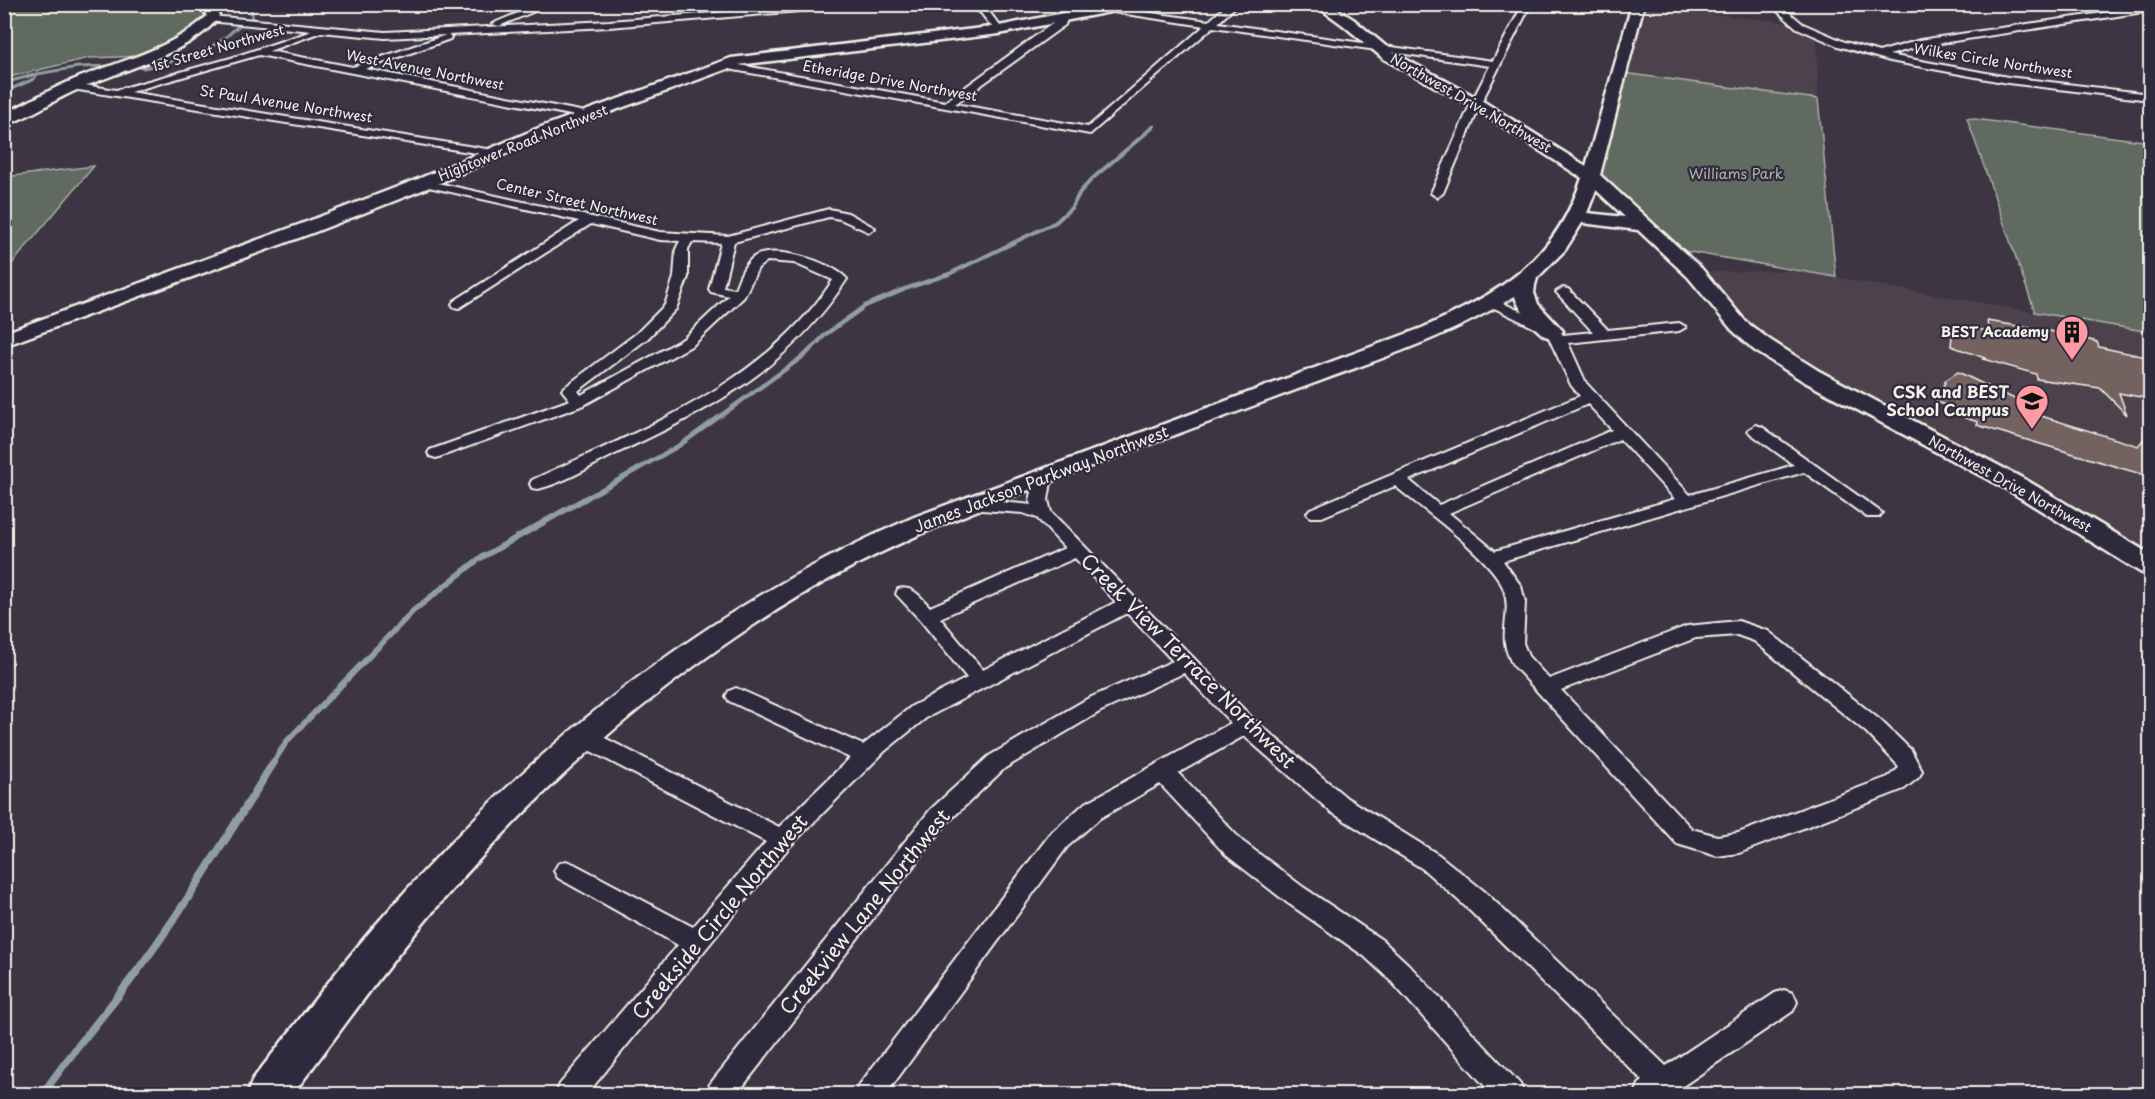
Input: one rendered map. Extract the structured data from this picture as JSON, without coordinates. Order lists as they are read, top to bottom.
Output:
{
  "streets": {
    "street": [
      "1st Street Northwest",
      "Wilkes Circle Northwest",
      "West Avenue Northwest",
      "Etheridge Drive Northwest",
      "Northwest Drive Northwest",
      "St Paul Avenue Northwest",
      "Hightower Road Northwest",
      "Center Street Northwest",
      "James Jackson Parkway Northwest",
      "Creek View Terrace Northwest",
      "Creekview Lane Northwest",
      "Creekside Circle Northwest"
    ]
  },
  "crossings": [
    ["1st Street Northwest", "West Avenue Northwest"],
    ["1st Street Northwest", "St Paul Avenue Northwest"],
    ["West Avenue Northwest", "Hightower Road Northwest"],
    ["Etheridge Drive Northwest", "Hightower Road Northwest"],
    ["Northwest Drive Northwest", "James Jackson Parkway Northwest"],
    ["St Paul Avenue Northwest", "Hightower Road Northwest"],
    ["Hightower Road Northwest", "Center Street Northwest"],
    ["Creek View Terrace Northwest", "Creekview Lane Northwest"],
    ["Creek View Terrace Northwest", "Creekside Circle Northwest"]
  ],
  "parks": ["Williams Park"],
  "places": {
    "building": ["BEST Academy"],
    "school or university": ["CSK and BEST School Campus"]
  }
}
